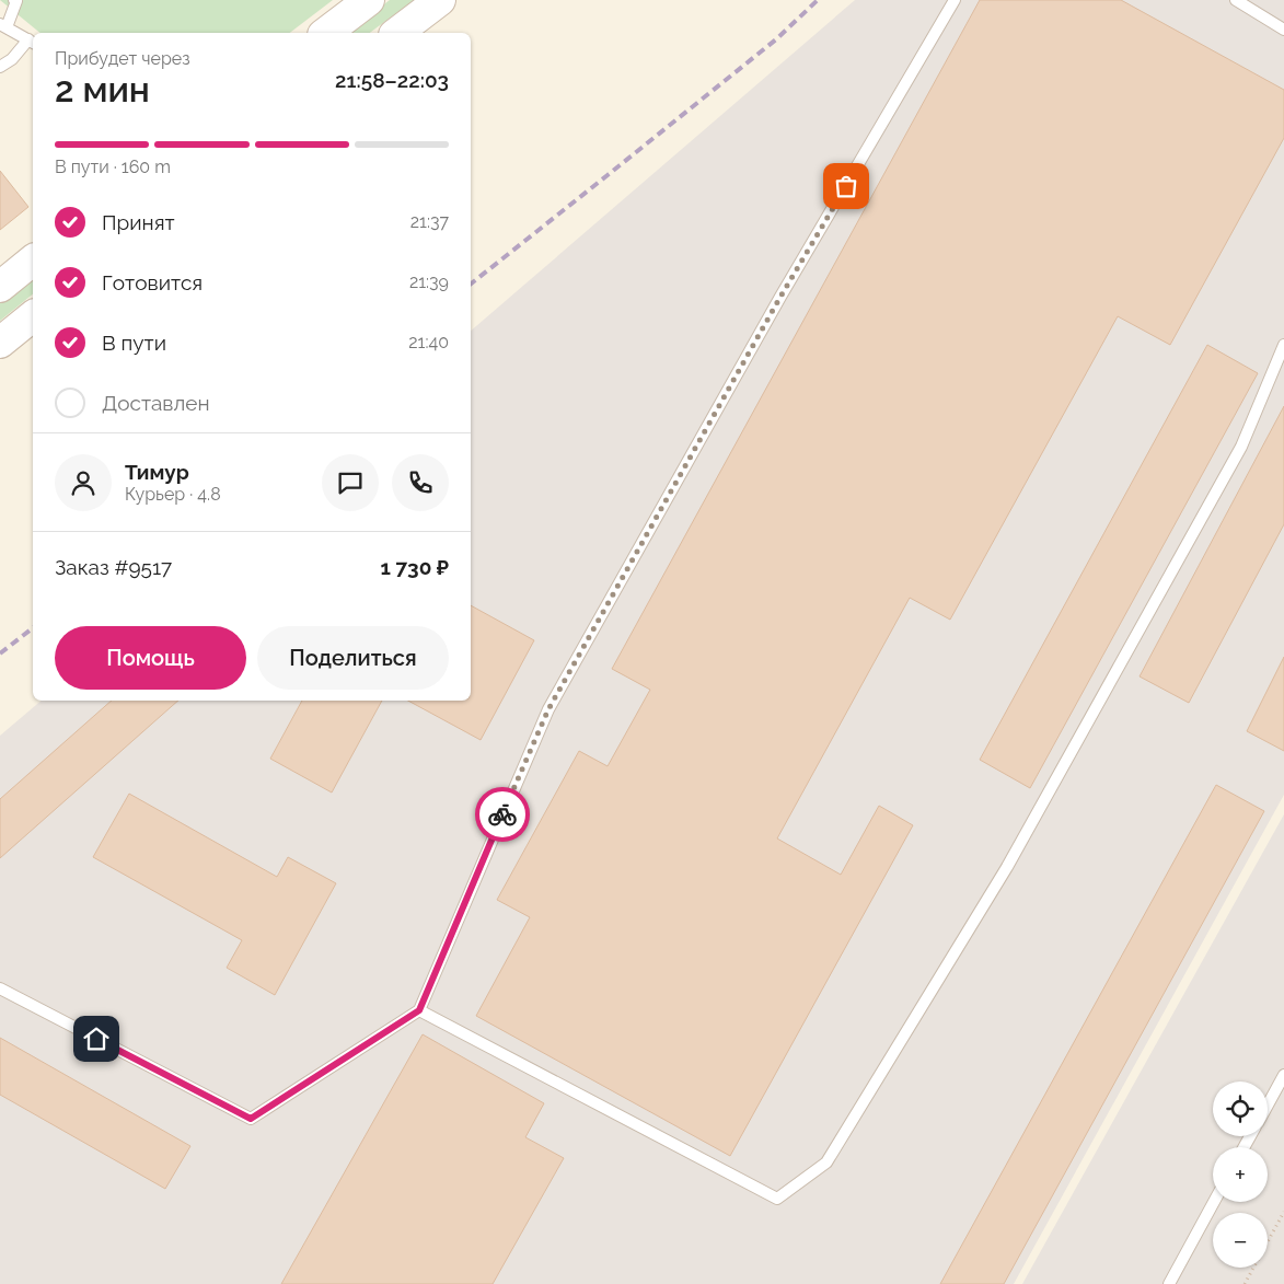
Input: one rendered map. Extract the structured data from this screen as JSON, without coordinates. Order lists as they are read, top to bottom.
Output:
{
  "page": {
    "heading": ["2 мин", "Прибудет через", "21:58–22:03"],
    "panel": [
      "Тимур",
      "Курьер · 4.8",
      "Заказ #9517",
      "1 730 ₽"
    ],
    "bar": "В пути · 160 m",
    "list": [
      ["Принят", "21:37"],
      ["Готовится", "21:39"],
      ["В пути", "21:40"],
      "Доставлен"
    ],
    "buttons": ["Помощь", "Поделиться"],
    "map_buttons": ["+", "−"]
  }
}
